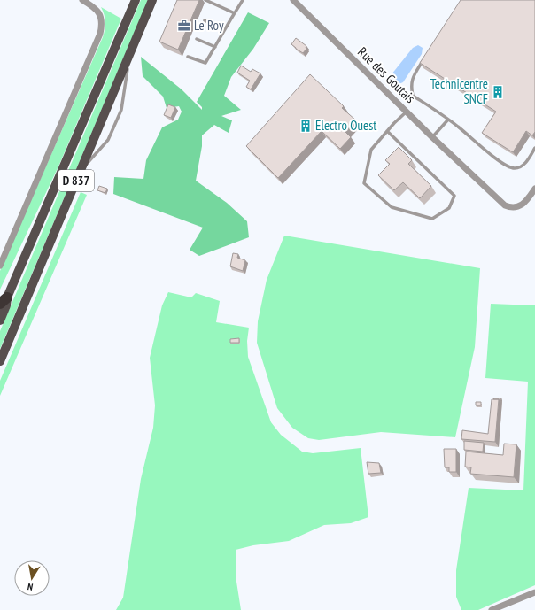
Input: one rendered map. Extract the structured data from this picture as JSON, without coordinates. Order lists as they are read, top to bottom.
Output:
{
  "streets": {
    "main road": ["D 837"],
    "street": ["Rue des Goutais"]
  },
  "places": {
    "office": ["Le Roy"],
    "building": ["Technicentre SNCF", "Electro Ouest"]
  },
  "north": "bottom"
}
